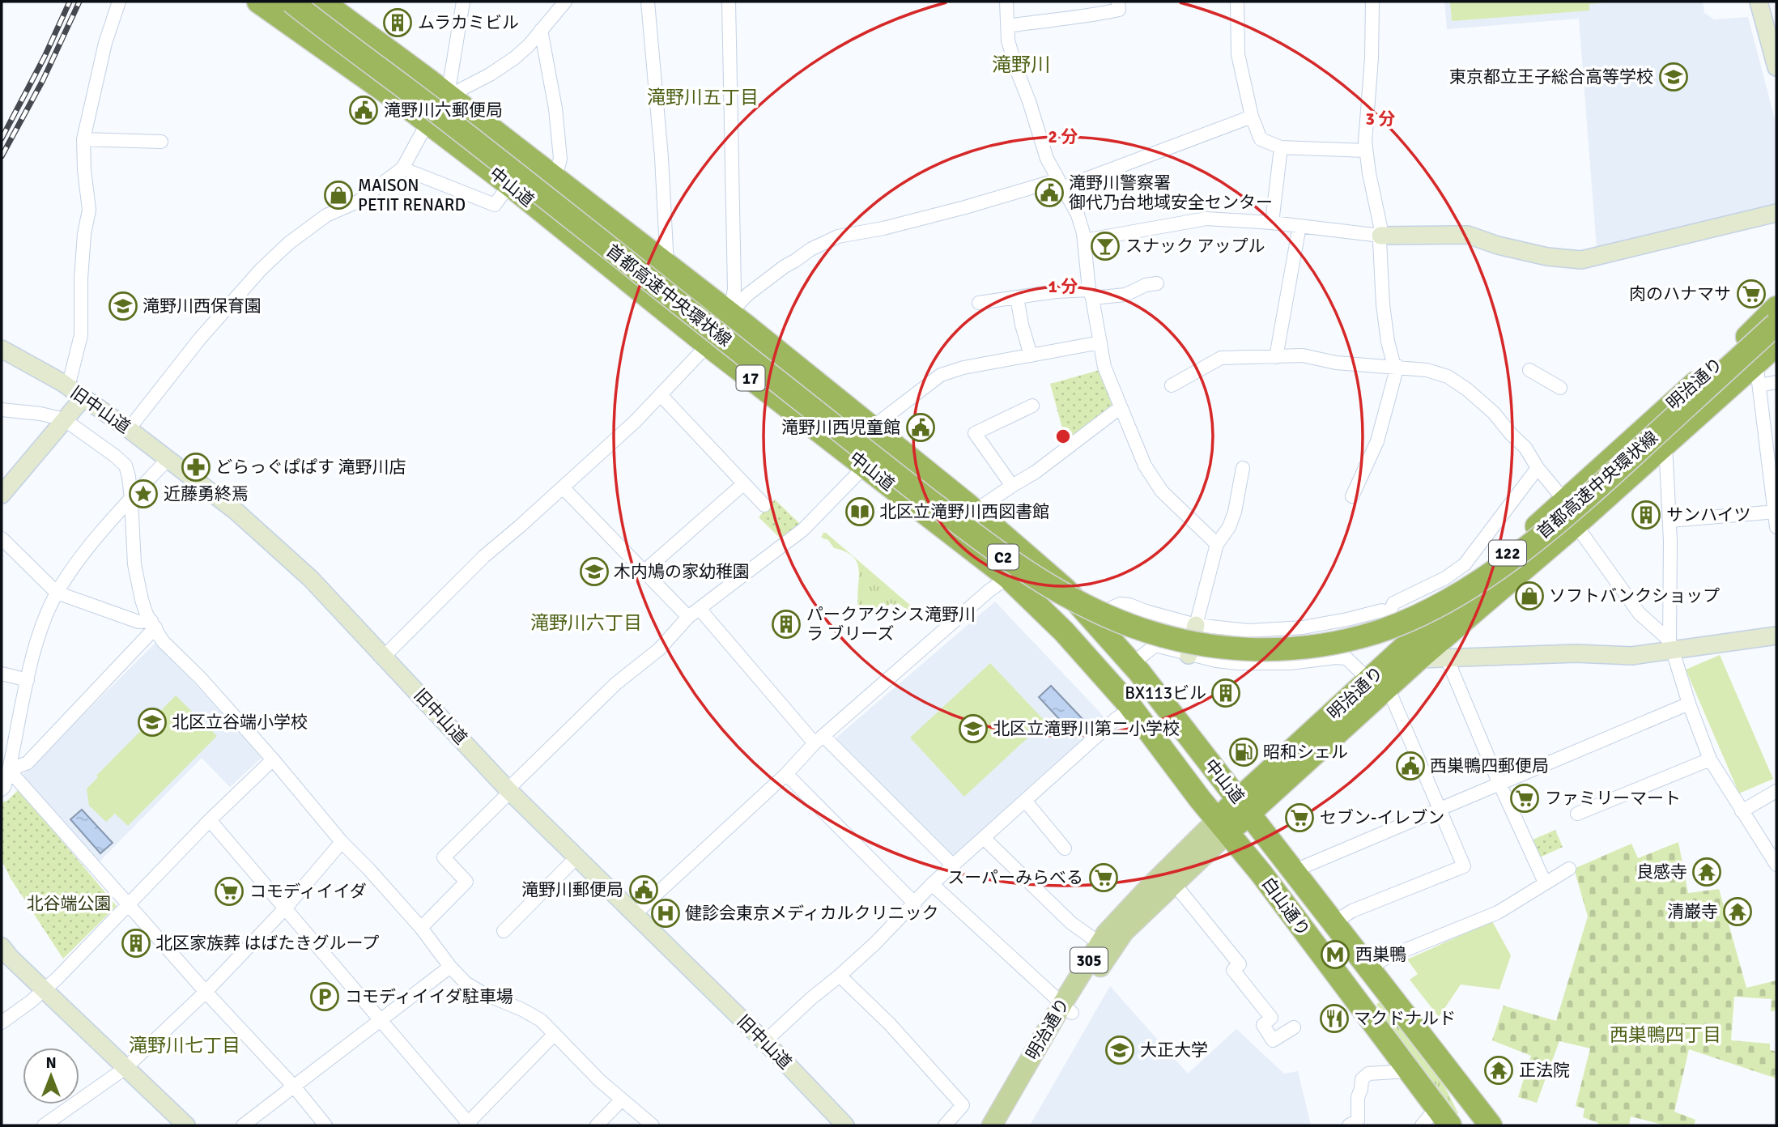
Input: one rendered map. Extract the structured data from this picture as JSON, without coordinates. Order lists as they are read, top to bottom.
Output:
{
  "streets": {
    "highway": [
      "中山道",
      "首都高速中央環状線",
      "17",
      "明治通り",
      "122",
      "C2",
      "白山通り"
    ],
    "main road": ["305"],
    "street": ["旧中山道"]
  },
  "crossings": [
    ["中山道", "明治通り"],
    ["中山道", "白山通り"],
    ["明治通り", "白山通り"]
  ],
  "districts": [
    "滝野川",
    "滝野川五丁目",
    "滝野川六丁目",
    "西巣鴨四丁目",
    "滝野川七丁目"
  ],
  "parks": ["北谷端公園"],
  "places": {
    "building": [
      "ムラカミビル",
      "サンハイツ",
      "パークアクシス滝野川 ラ ブリーズ",
      "BX113ビル",
      "北区家族葬 はばたきグループ"
    ],
    "school or university": [
      "東京都立王子総合高等学校",
      "滝野川西保育園",
      "木内鳩の家幼稚園",
      "北区立谷端小学校",
      "北区立滝野川第二小学校",
      "大正大学"
    ],
    "public building": [
      "滝野川六郵便局",
      "滝野川警察署 御代乃台地域安全センター",
      "滝野川西児童館",
      "西巣鴨四郵便局",
      "滝野川郵便局"
    ],
    "shop": ["MAISON PETIT RENARD", "ソフトバンクショップ"],
    "bar": ["スナック アップル"],
    "supermarket": [
      "肉のハナマサ",
      "ファミリーマート",
      "セブン-イレブン",
      "スーパーみらべる",
      "コモディイイダ"
    ],
    "pharmacy": ["どらっぐぱぱす 滝野川店"],
    "place": ["近藤勇終焉"],
    "library": ["北区立滝野川西図書館"],
    "fuel station": ["昭和シェル"],
    "temple": ["良感寺", "清巌寺", "正法院"],
    "hospital": ["健診会東京メディカルクリニック"],
    "metro station": ["西巣鴨"],
    "parking": ["コモディイイダ駐車場"],
    "restaurant": ["マクドナルド"]
  },
  "north": "top",
  "rings": ["3 分", "2 分", "1 分"]
}
